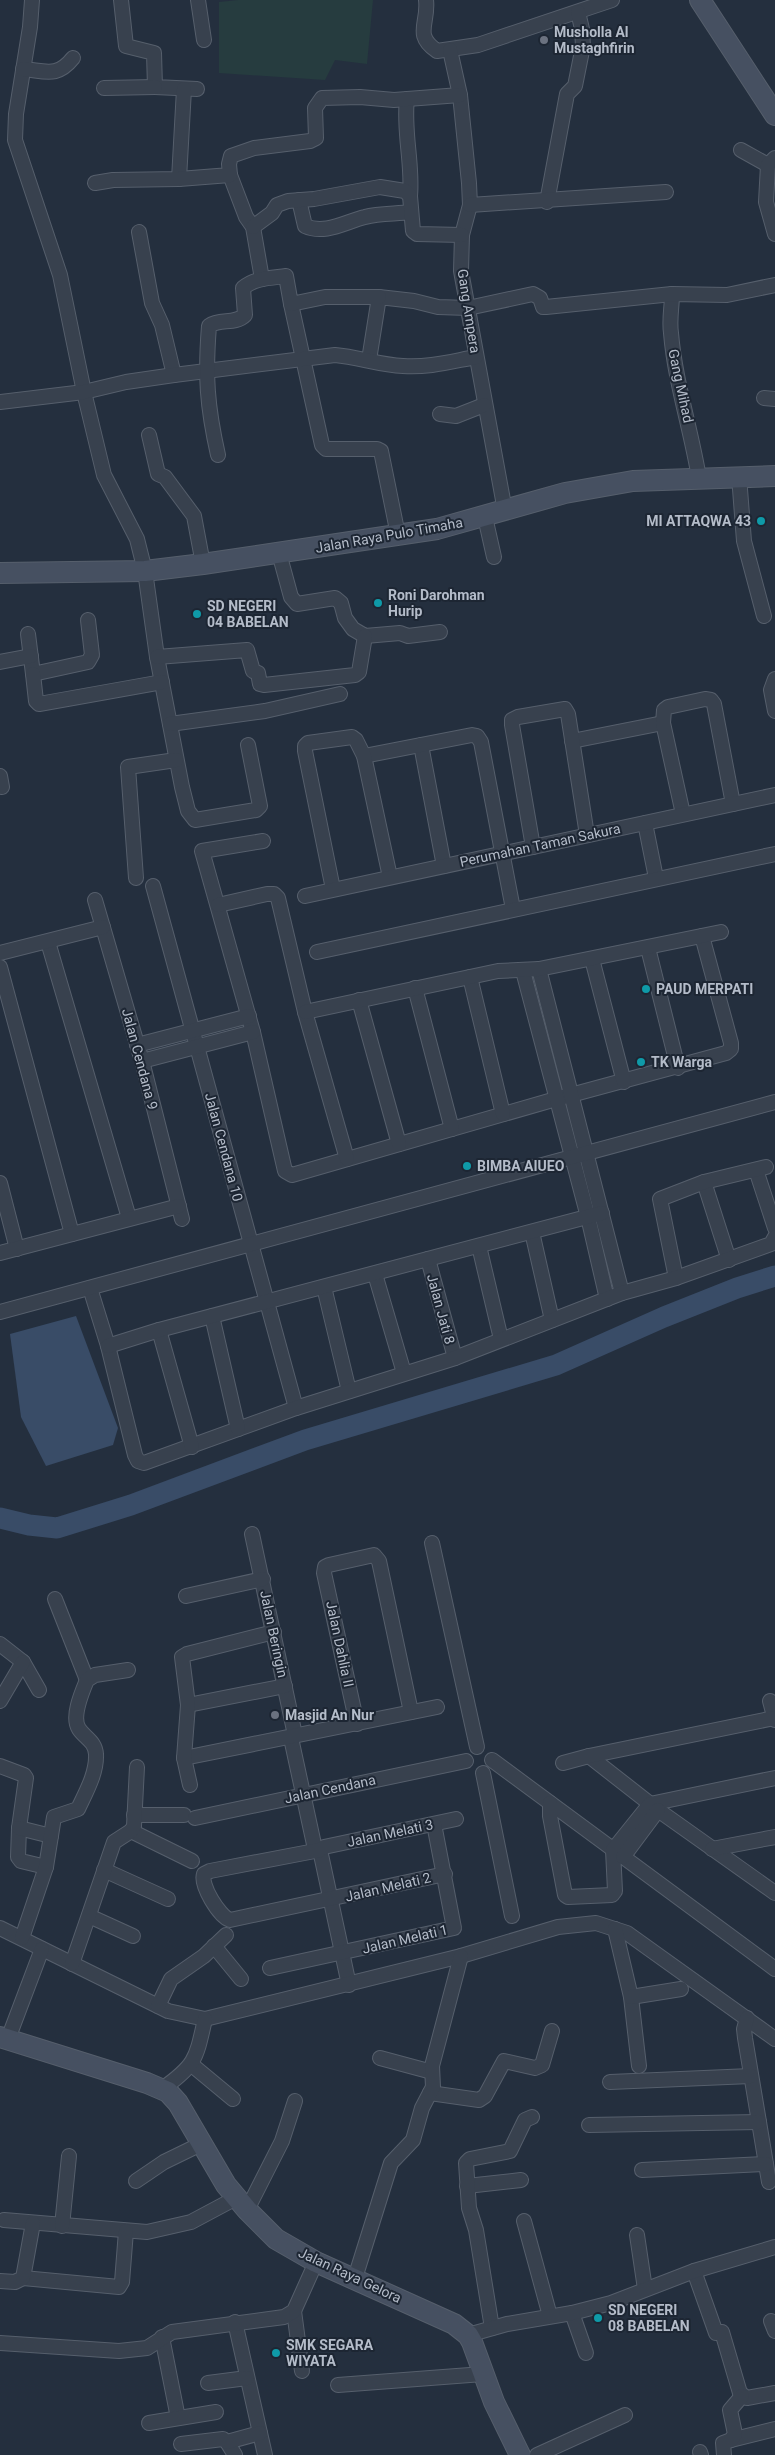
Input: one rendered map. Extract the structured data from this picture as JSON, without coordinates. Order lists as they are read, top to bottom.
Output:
{
  "streets": {
    "street": [
      "Gang Ampera",
      "Gang Mihad",
      "Jalan Raya Pulo Timaha",
      "Perumahan Taman Sakura",
      "Jalan Cendana 9",
      "Jalan Cendana 10",
      "Jalan Jati 8",
      "Jalan Beringin",
      "Jalan Dahlia II",
      "Jalan Cendana",
      "Jalan Melati 3",
      "Jalan Melati 2",
      "Jalan Melati 1",
      "Jalan Raya Gelora"
    ]
  },
  "crossings": [
    ["Gang Ampera", "Jalan Raya Pulo Timaha"],
    ["Gang Mihad", "Jalan Raya Pulo Timaha"],
    ["Jalan Beringin", "Jalan Cendana"],
    ["Jalan Beringin", "Jalan Melati 3"],
    ["Jalan Beringin", "Jalan Melati 2"],
    ["Jalan Beringin", "Jalan Melati 1"],
    ["Jalan Melati 3", "Jalan Melati 2"],
    ["Jalan Melati 3", "Jalan Melati 1"],
    ["Jalan Melati 2", "Jalan Melati 1"]
  ],
  "places": [
    "Musholla Al Mustaghfirin",
    "MI ATTAQWA 43",
    "Roni Darohman Hurip",
    "SD NEGERI 04 BABELAN",
    "PAUD MERPATI",
    "TK Warga",
    "BIMBA AIUEO",
    "Masjid An Nur",
    "SD NEGERI 08 BABELAN",
    "SMK SEGARA WIYATA"
  ]
}
